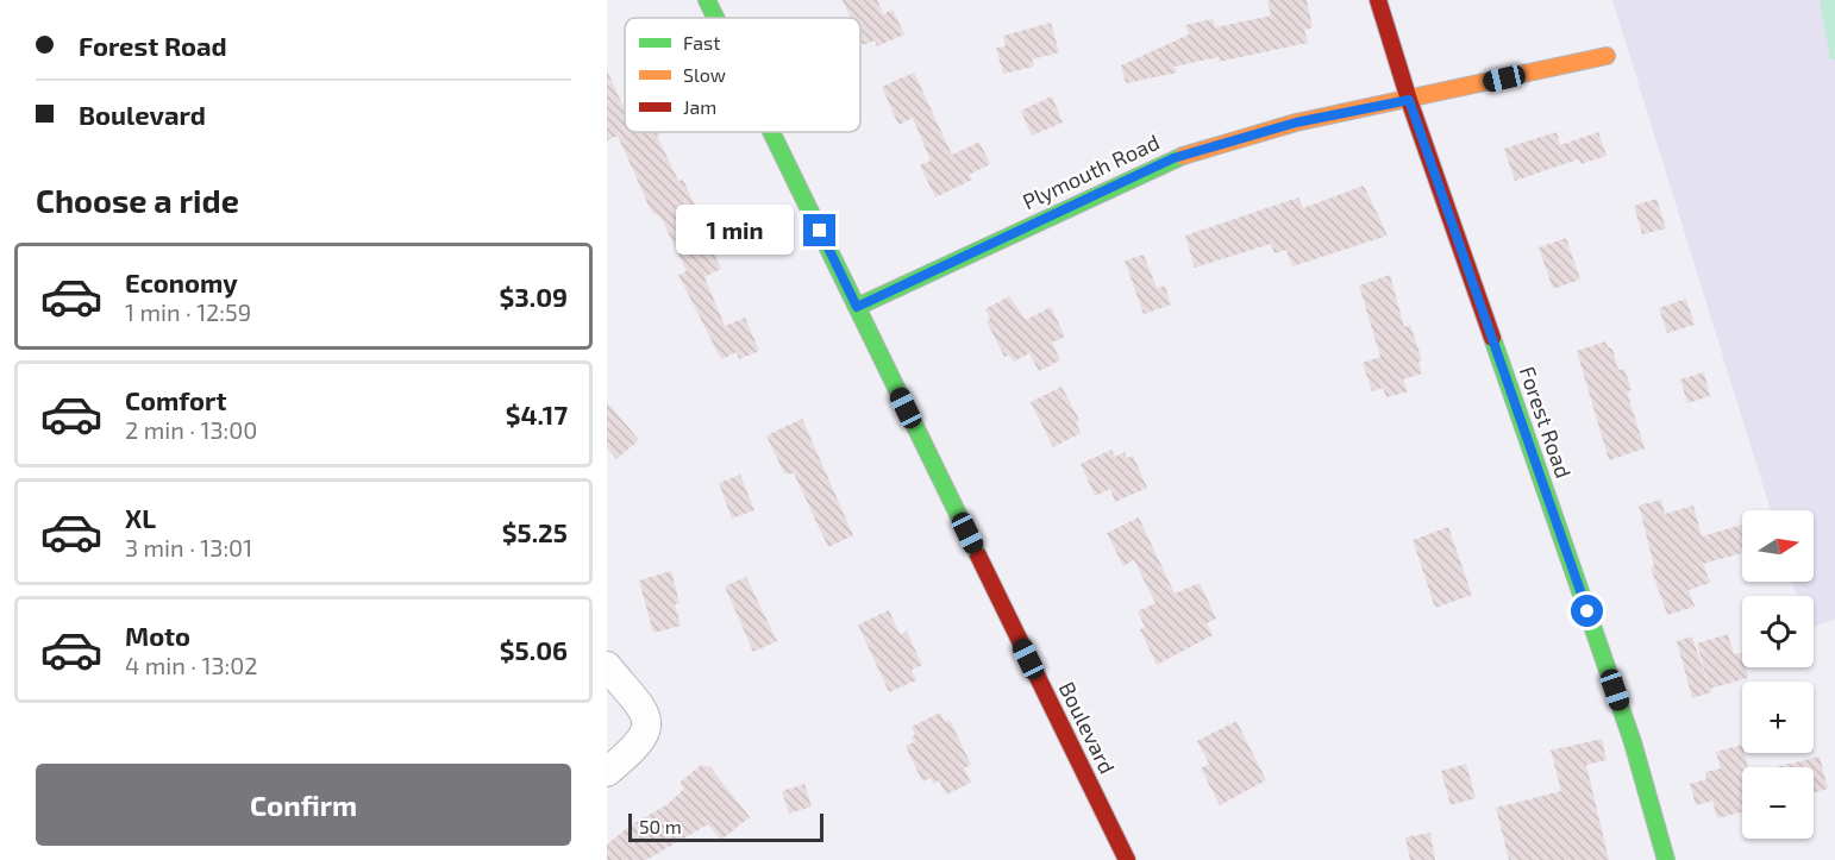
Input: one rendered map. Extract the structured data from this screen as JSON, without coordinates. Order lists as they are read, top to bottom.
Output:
{
  "streets": {
    "street": ["Plymouth Road", "Forest Road", "Boulevard"]
  },
  "crossings": [
    ["Plymouth Road", "Forest Road"],
    ["Plymouth Road", "Boulevard"]
  ],
  "legend": ["Fast", "Slow", "Jam"],
  "scale_bar": "50 m",
  "north": "right",
  "page": {
    "banner": ["Forest Road", "Boulevard"],
    "heading": "Choose a ride",
    "bubble": "1 min",
    "list": [
      {
        "name": "Economy",
        "note": "1 min · 12:59",
        "value": "$3.09"
      },
      {
        "name": "Comfort",
        "note": "2 min · 13:00",
        "value": "$4.17"
      },
      {
        "name": "XL",
        "note": "3 min · 13:01",
        "value": "$5.25"
      },
      {
        "name": "Moto",
        "note": "4 min · 13:02",
        "value": "$5.06"
      }
    ],
    "map_buttons": ["+", "−"],
    "buttons": "Confirm",
    "scale": "50 m"
  }
}
